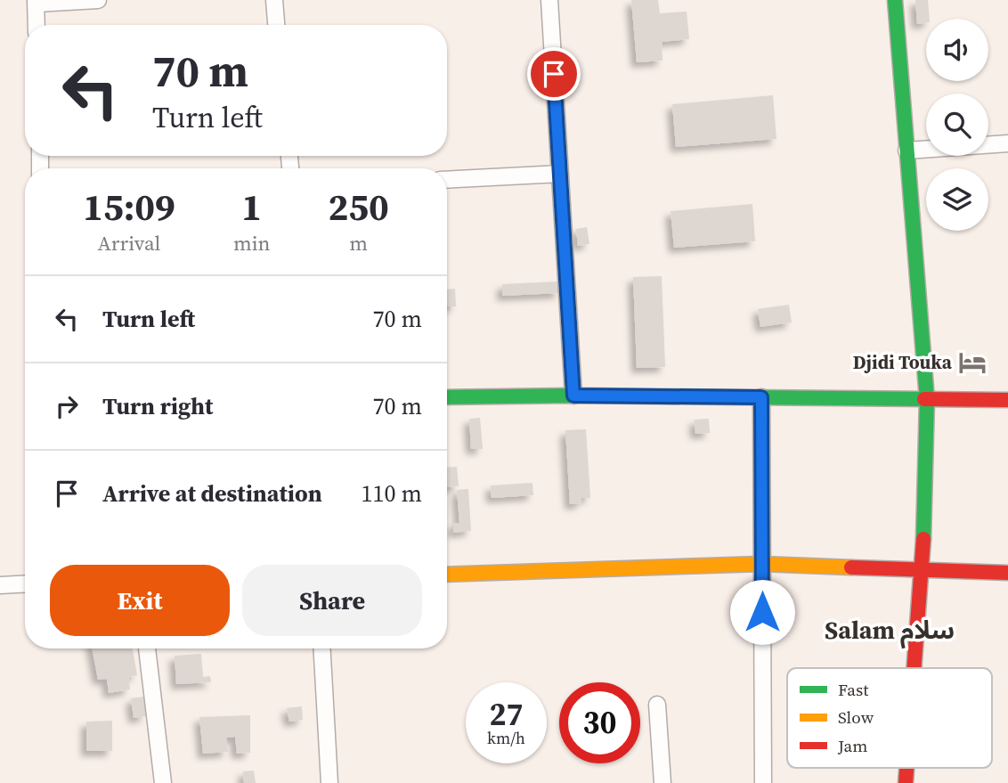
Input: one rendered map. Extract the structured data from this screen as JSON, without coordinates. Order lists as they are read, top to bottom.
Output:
{
  "districts": ["Salam سلام"],
  "places": {
    "hotel": ["Djidi Touka"]
  },
  "legend": ["Fast", "Slow", "Jam"],
  "page": {
    "turn": ["70 m", "Turn left"],
    "eta": [
      "15:09",
      "Arrival",
      "1",
      "min",
      "250",
      "m"
    ],
    "list": [
      {
        "name": "Turn left",
        "value": "70 m"
      },
      {
        "name": "Turn right",
        "value": "70 m"
      },
      {
        "name": "Arrive at destination",
        "value": "110 m"
      }
    ],
    "buttons": ["Exit", "Share"],
    "speed": "27 km/h",
    "limit": "30"
  }
}
